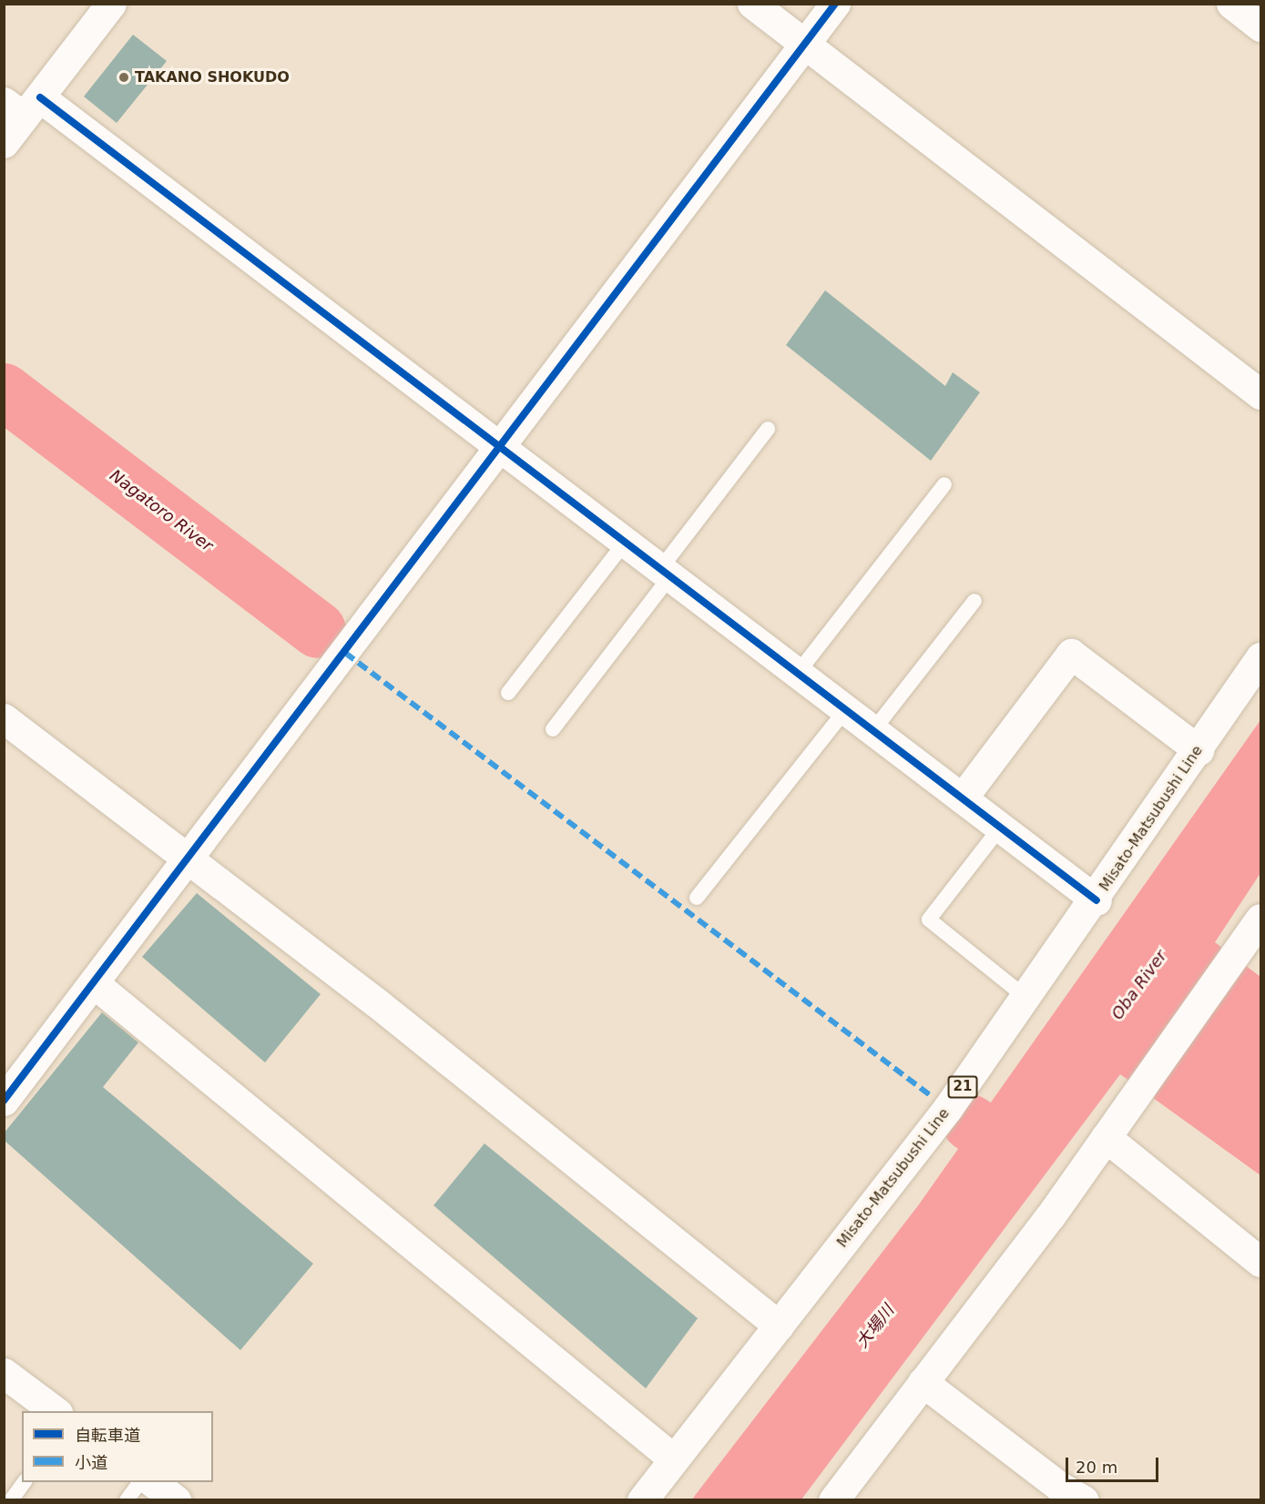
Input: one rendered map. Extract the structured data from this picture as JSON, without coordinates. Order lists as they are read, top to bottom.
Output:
{
  "streets": {
    "street": ["Misato-Matsubushi Line", "21"]
  },
  "water": ["Nagatoro River", "Oba River", "大場川"],
  "places": ["TAKANO SHOKUDO"],
  "legend": ["自転車道", "小道"],
  "scale_bar": "20 m"
}
